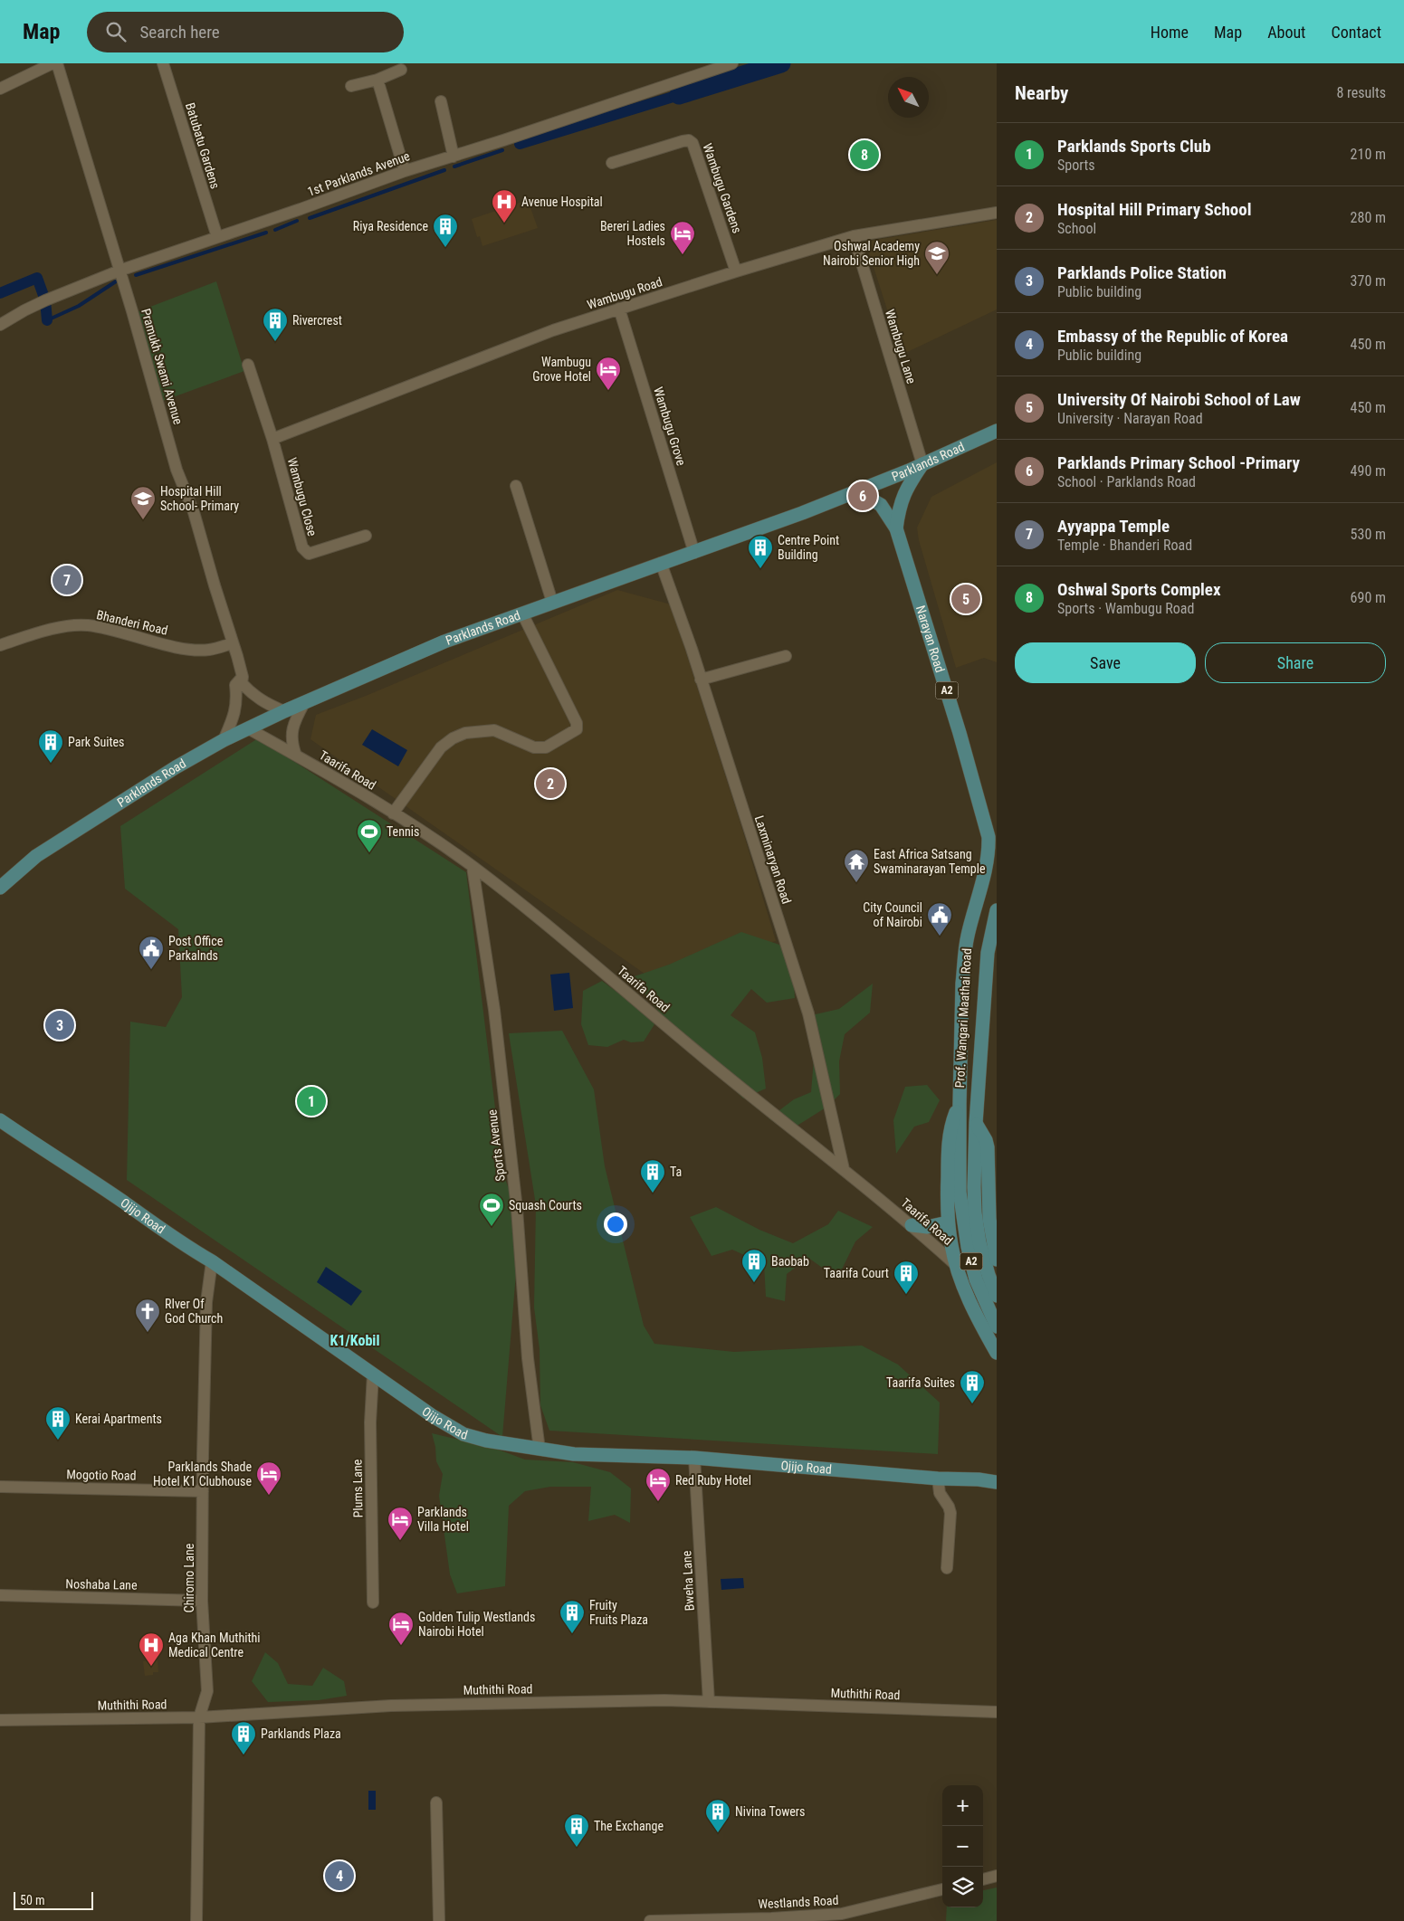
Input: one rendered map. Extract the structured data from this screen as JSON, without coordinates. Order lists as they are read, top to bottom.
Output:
{
  "streets": {
    "main road": [
      "Parklands Road",
      "Narayan Road",
      "A2",
      "Prof. Wangari Maathai Road",
      "Ojijo Road"
    ],
    "street": [
      "Batubatu Gardens",
      "1st Parklands Avenue",
      "Wambugu Gardens",
      "Wambugu Road",
      "Wambugu Lane",
      "Pramukh Swami Avenue",
      "Wambugu Grove",
      "Wambugu Close",
      "Bhanderi Road",
      "Taarifa Road",
      "Laxminaryan Road",
      "Sports Avenue",
      "Mogotio Road",
      "Plums Lane",
      "Chiromo Lane",
      "Bweha Lane",
      "Noshaba Lane",
      "Muthithi Road",
      "Westlands Road"
    ]
  },
  "crossings": [
    ["Batubatu Gardens", "1st Parklands Avenue"],
    ["1st Parklands Avenue", "Pramukh Swami Avenue"],
    ["Wambugu Gardens", "Wambugu Road"],
    ["Wambugu Road", "Wambugu Lane"],
    ["Wambugu Road", "Wambugu Grove"],
    ["Wambugu Road", "Wambugu Close"],
    ["Wambugu Lane", "Parklands Road"],
    ["Wambugu Lane", "A2"],
    ["Pramukh Swami Avenue", "Parklands Road"],
    ["Pramukh Swami Avenue", "Bhanderi Road"],
    ["Wambugu Grove", "Parklands Road"],
    ["Parklands Road", "A2"],
    ["Parklands Road", "Taarifa Road"],
    ["Parklands Road", "Laxminaryan Road"],
    ["Narayan Road", "A2"],
    ["Narayan Road", "Prof. Wangari Maathai Road"],
    ["Taarifa Road", "Laxminaryan Road"],
    ["Taarifa Road", "Prof. Wangari Maathai Road"],
    ["Taarifa Road", "Sports Avenue"],
    ["Sports Avenue", "Ojijo Road"],
    ["Ojijo Road", "Plums Lane"],
    ["Ojijo Road", "Chiromo Lane"],
    ["Ojijo Road", "Bweha Lane"],
    ["Mogotio Road", "Chiromo Lane"],
    ["Chiromo Lane", "Noshaba Lane"],
    ["Chiromo Lane", "Muthithi Road"],
    ["Bweha Lane", "Muthithi Road"]
  ],
  "districts": ["K1/Kobil"],
  "places": {
    "hospital": ["Avenue Hospital", "Aga Khan Muthithi Medical Centre"],
    "building": [
      "Riya Residence",
      "Rivercrest",
      "Centre Point Building",
      "Park Suites",
      "Ta",
      "Baobab",
      "Taarifa Court",
      "Taarifa Suites",
      "Kerai Apartments",
      "Fruity Fruits Plaza",
      "Parklands Plaza",
      "Nivina Towers",
      "The Exchange"
    ],
    "hotel": [
      "Bereri Ladies Hostels",
      "Wambugu Grove Hotel",
      "Parklands Shade Hotel K1 Clubhouse",
      "Red Ruby Hotel",
      "Parklands Villa Hotel",
      "Golden Tulip Westlands Nairobi Hotel"
    ],
    "school or university": ["Oshwal Academy Nairobi Senior High", "Hospital Hill School- Primary"],
    "sports": ["Tennis", "Squash Courts"],
    "temple": ["East Africa Satsang Swaminarayan Temple"],
    "public building": ["City Council of Nairobi", "Post Office Parkalnds"],
    "church": ["RIver Of God Church"]
  },
  "scale_bar": "50 m",
  "north": "top left",
  "page": {
    "header": "Map",
    "search": "Search here",
    "nav": [
      "Home",
      "Map",
      "About",
      "Contact"
    ],
    "heading": ["Nearby", "8 results"],
    "list": [
      {
        "mark": "1",
        "name": "Parklands Sports Club",
        "note": "Sports",
        "value": "210 m"
      },
      {
        "mark": "2",
        "name": "Hospital Hill Primary School",
        "note": "School",
        "value": "280 m"
      },
      {
        "mark": "3",
        "name": "Parklands Police Station",
        "note": "Public building",
        "value": "370 m"
      },
      {
        "mark": "4",
        "name": "Embassy of the Republic of Korea",
        "note": "Public building",
        "value": "450 m"
      },
      {
        "mark": "5",
        "name": "University Of Nairobi School of Law",
        "note": "University · Narayan Road",
        "value": "450 m"
      },
      {
        "mark": "6",
        "name": "Parklands Primary School -Primary",
        "note": "School · Parklands Road",
        "value": "490 m"
      },
      {
        "mark": "7",
        "name": "Ayyappa Temple",
        "note": "Temple · Bhanderi Road",
        "value": "530 m"
      },
      {
        "mark": "8",
        "name": "Oshwal Sports Complex",
        "note": "Sports · Wambugu Road",
        "value": "690 m"
      }
    ],
    "pins": [
      "8",
      "6",
      "7",
      "5",
      "2",
      "3",
      "1",
      "4"
    ],
    "buttons": ["Save", "Share"],
    "map_buttons": ["+", "−"],
    "scale": "50 m"
  }
}
